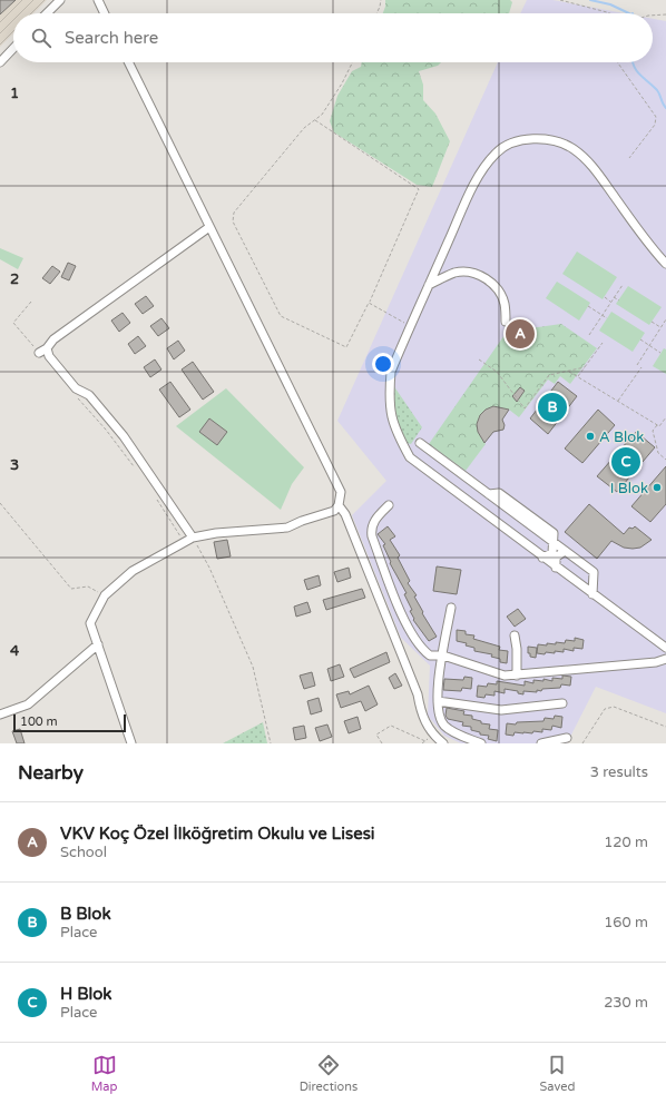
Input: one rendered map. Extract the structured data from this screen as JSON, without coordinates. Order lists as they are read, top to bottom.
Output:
{
  "places": ["A Blok", "I Blok"],
  "scale_bar": "100 m",
  "page": {
    "search": "Search here",
    "pins": ["A", "B", "C"],
    "scale": "100 m",
    "heading": ["Nearby", "3 results"],
    "list": [
      {
        "mark": "A",
        "name": "VKV Koç Özel İlköğretim Okulu ve Lisesi",
        "note": "School",
        "value": "120 m"
      },
      {
        "mark": "B",
        "name": "B Blok",
        "note": "Place",
        "value": "160 m"
      },
      {
        "mark": "C",
        "name": "H Blok",
        "note": "Place",
        "value": "230 m"
      }
    ],
    "nav": ["Map", "Directions", "Saved"]
  },
  "grid": {
    "rows": [
      "1",
      "2",
      "3",
      "4"
    ]
  }
}
